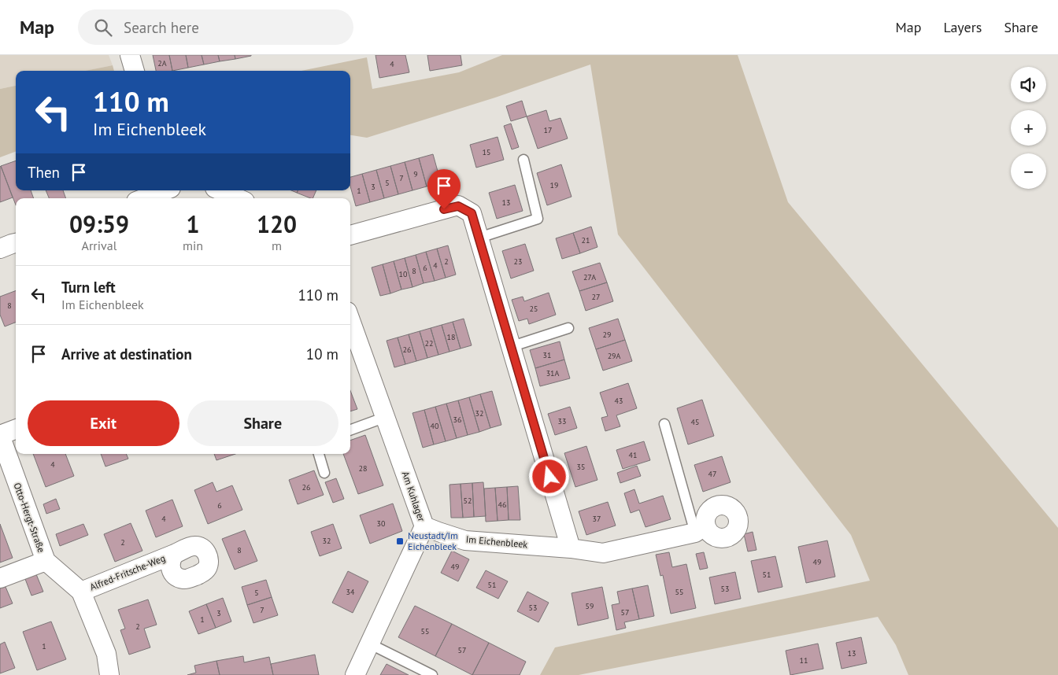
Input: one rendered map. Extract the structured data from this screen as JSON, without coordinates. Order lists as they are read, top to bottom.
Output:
{
  "streets": {
    "street": [
      "Am Kuhlager",
      "Otto-Hergt-Straße",
      "Im Eichenbleek",
      "Alfred-Fritsche-Weg"
    ]
  },
  "crossings": [
    ["Am Kuhlager", "Im Eichenbleek"],
    ["Otto-Hergt-Straße", "Alfred-Fritsche-Weg"]
  ],
  "places": {
    "transit": ["Neustadt/Im Eichenbleek"]
  },
  "house_numbers": [
    "2A",
    "4",
    "17",
    "15",
    "9",
    "7",
    "5",
    "19",
    "3",
    "1",
    "13",
    "21",
    "2",
    "23",
    "4",
    "6",
    "8",
    "10",
    "27A",
    "27",
    "8",
    "25",
    "29",
    "18",
    "22",
    "26",
    "31",
    "29A",
    "31A",
    "43",
    "32",
    "36",
    "33",
    "45",
    "40",
    "41",
    "4",
    "35",
    "28",
    "47",
    "26",
    "52",
    "46",
    "6",
    "4",
    "37",
    "30",
    "32",
    "2",
    "8",
    "49",
    "49",
    "51",
    "51",
    "53",
    "34",
    "55",
    "5",
    "59",
    "53",
    "7",
    "57",
    "3",
    "1",
    "2",
    "55",
    "1",
    "57",
    "13",
    "11"
  ],
  "page": {
    "header": "Map",
    "search": "Search here",
    "nav": ["Map", "Layers", "Share"],
    "map_buttons": ["+", "−"],
    "turn": ["110 m", "Im Eichenbleek"],
    "then": "Then",
    "eta": [
      "09:59",
      "Arrival",
      "1",
      "min",
      "120",
      "m"
    ],
    "list": [
      {
        "name": "Turn left",
        "note": "Im Eichenbleek",
        "value": "110 m"
      },
      {
        "name": "Arrive at destination",
        "value": "10 m"
      }
    ],
    "buttons": ["Exit", "Share"]
  }
}
